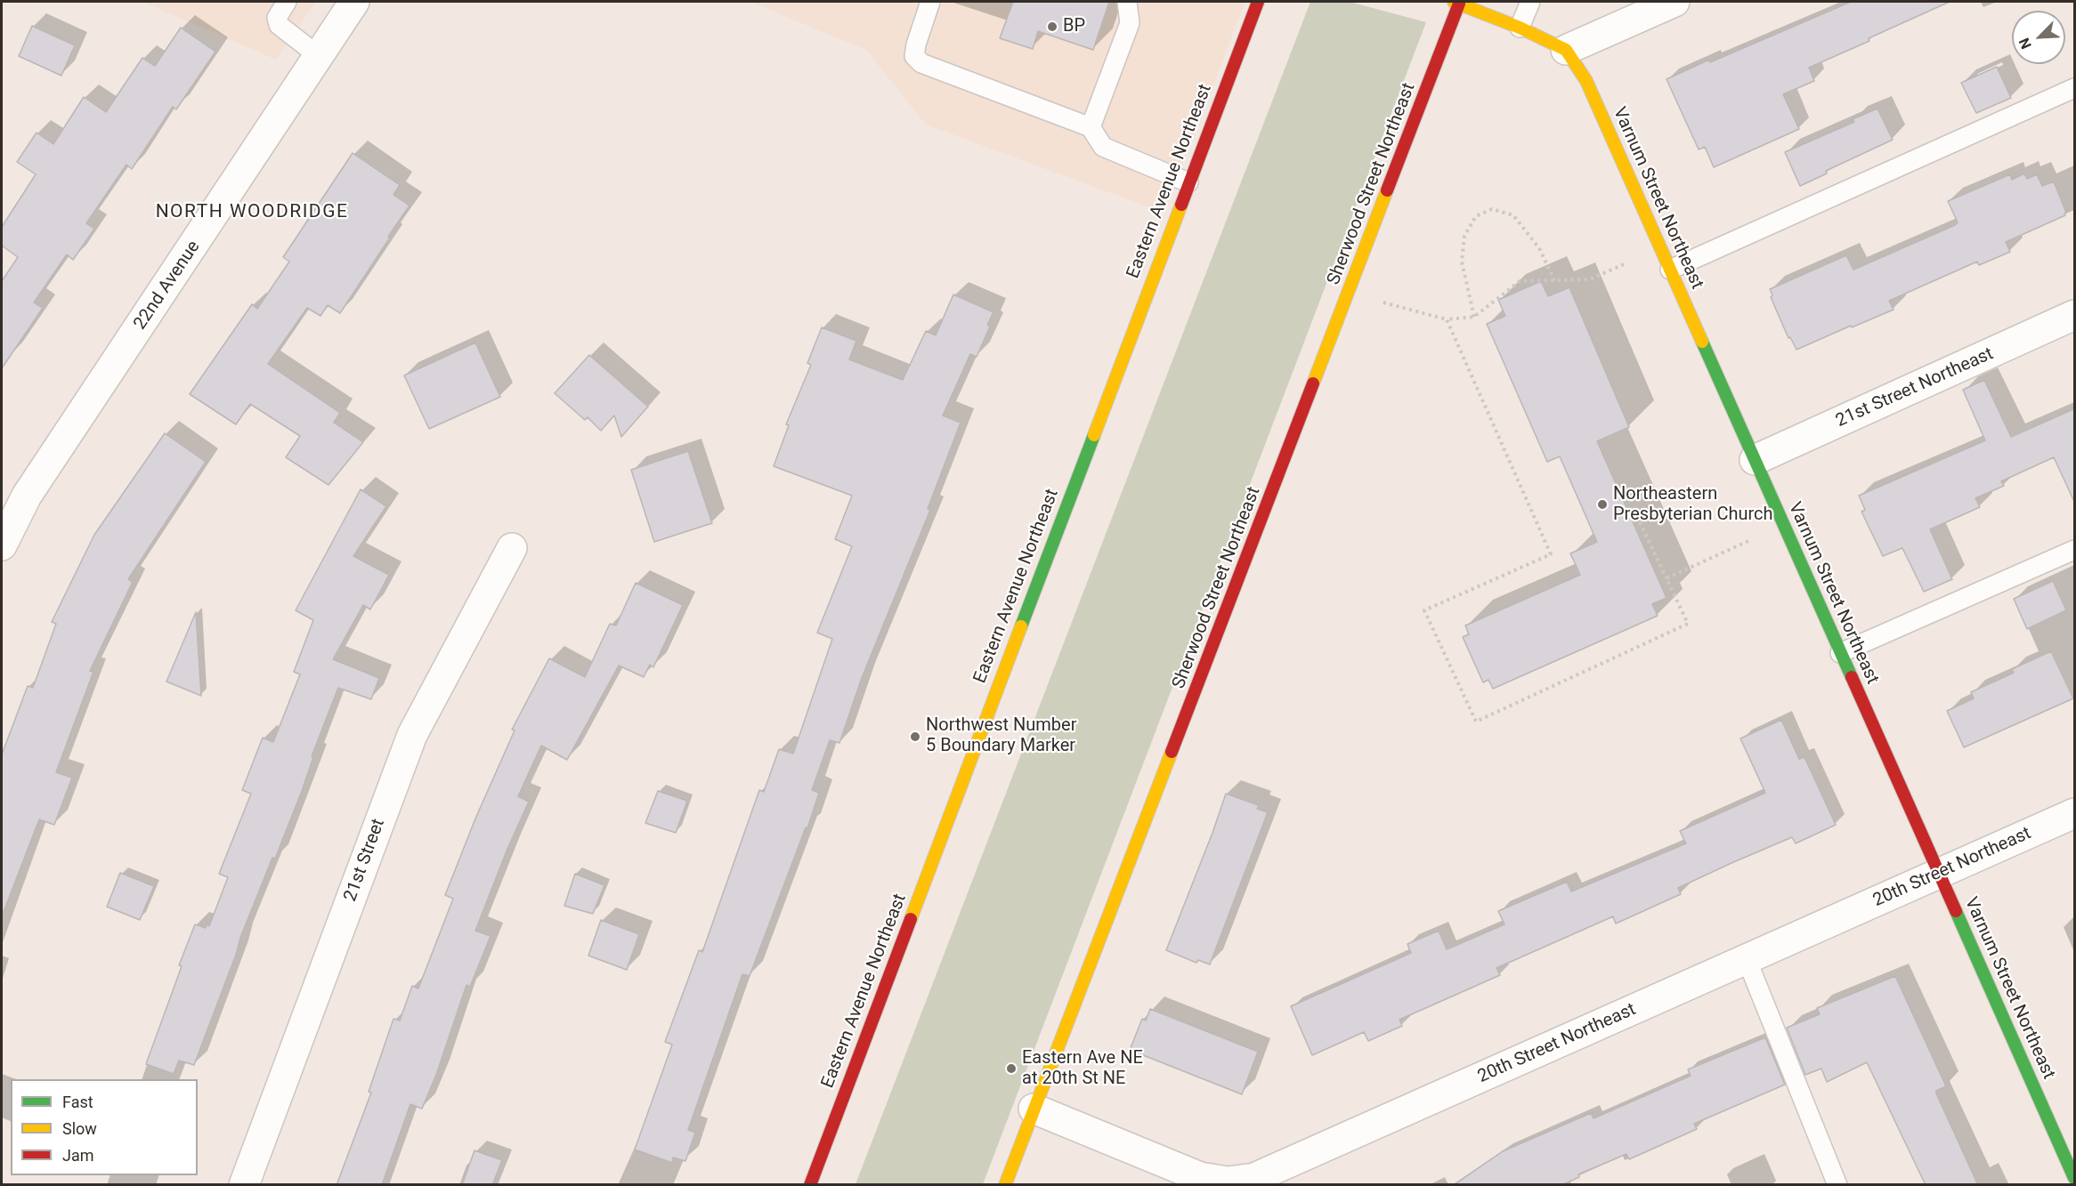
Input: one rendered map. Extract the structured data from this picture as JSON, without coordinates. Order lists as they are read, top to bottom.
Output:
{
  "streets": {
    "street": [
      "Eastern Avenue Northeast",
      "Sherwood Street Northeast",
      "Varnum Street Northeast",
      "22nd Avenue",
      "21st Street Northeast",
      "21st Street",
      "20th Street Northeast"
    ]
  },
  "crossings": [
    ["Sherwood Street Northeast", "20th Street Northeast"],
    ["Varnum Street Northeast", "21st Street Northeast"],
    ["Varnum Street Northeast", "20th Street Northeast"]
  ],
  "districts": ["NORTH WOODRIDGE"],
  "places": [
    "BP",
    "Northeastern Presbyterian Church",
    "Northwest Number 5 Boundary Marker",
    "Eastern Ave NE at 20th St NE"
  ],
  "legend": ["Fast", "Slow", "Jam"],
  "north": "bottom left"
}
